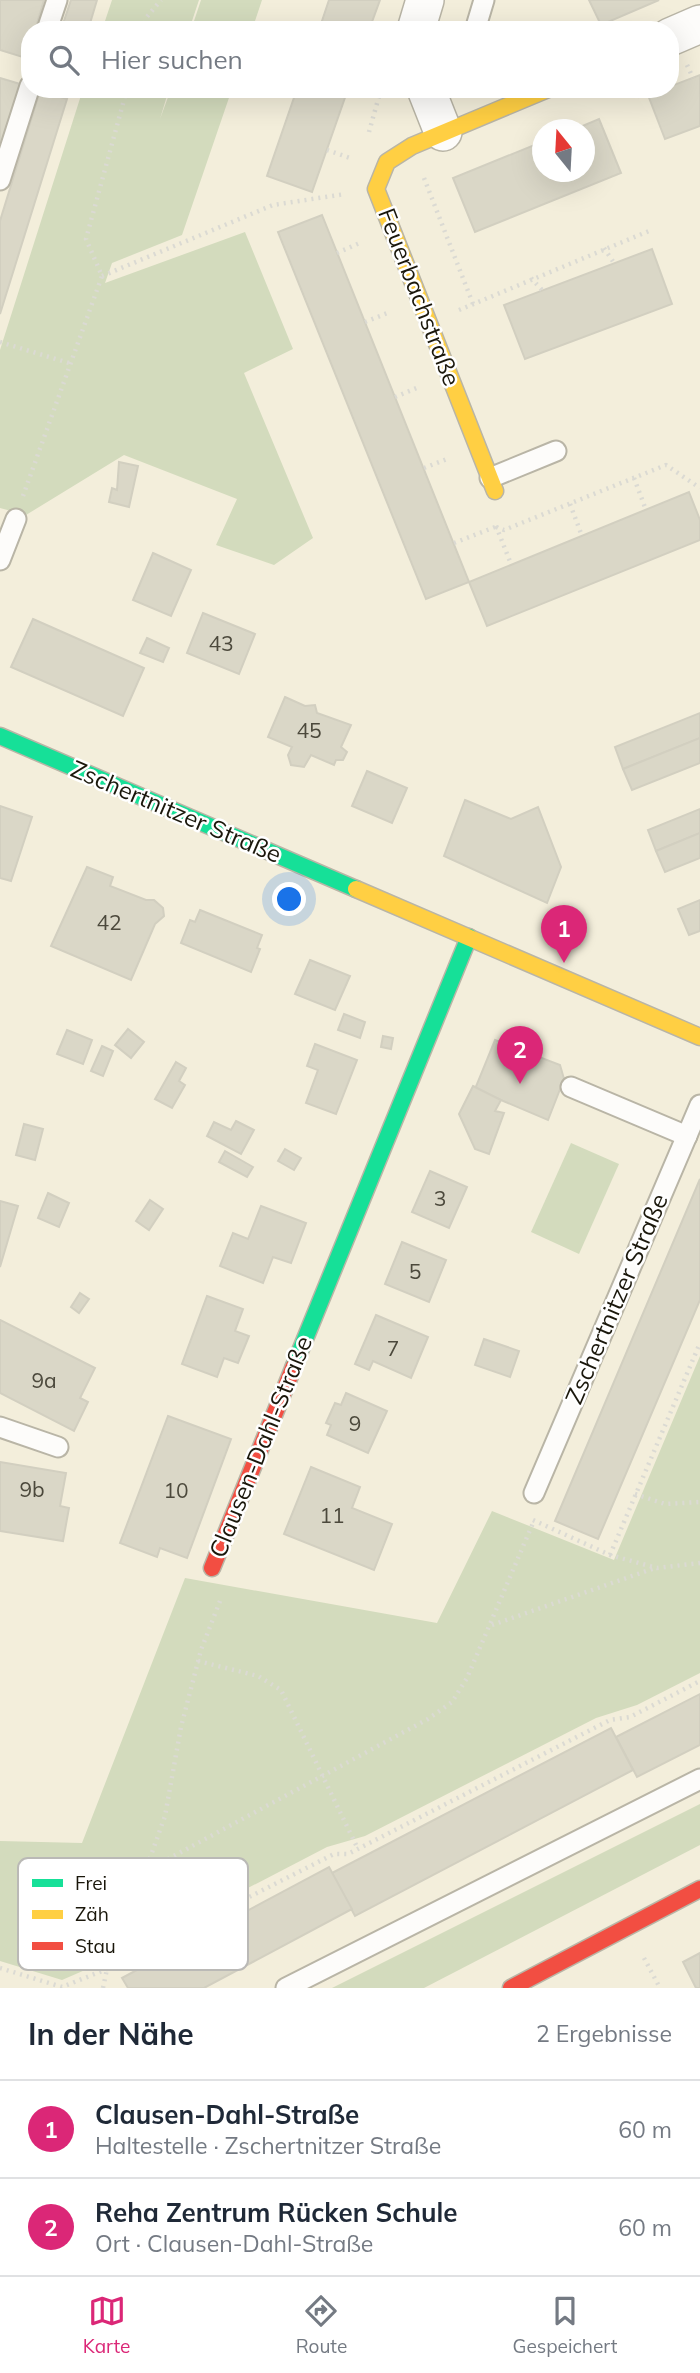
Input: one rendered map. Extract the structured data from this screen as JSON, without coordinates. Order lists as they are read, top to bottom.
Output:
{
  "streets": {
    "street": ["Feuerbachstraße", "Zschertnitzer Straße", "Clausen-Dahl-Straße"]
  },
  "crossings": [
    ["Zschertnitzer Straße", "Clausen-Dahl-Straße"]
  ],
  "house_numbers": [
    "43",
    "45",
    "42",
    "3",
    "5",
    "7",
    "9a",
    "9",
    "9b",
    "10",
    "11"
  ],
  "legend": ["Frei", "Zäh", "Stau"],
  "north": "top",
  "page": {
    "search": "Hier suchen",
    "pins": ["1", "2"],
    "heading": ["In der Nähe", "2 Ergebnisse"],
    "list": [
      {
        "mark": "1",
        "name": "Clausen-Dahl-Straße",
        "note": "Haltestelle · Zschertnitzer Straße",
        "value": "60 m"
      },
      {
        "mark": "2",
        "name": "Reha Zentrum Rücken Schule",
        "note": "Ort · Clausen-Dahl-Straße",
        "value": "60 m"
      }
    ],
    "nav": ["Karte", "Route", "Gespeichert"]
  }
}
